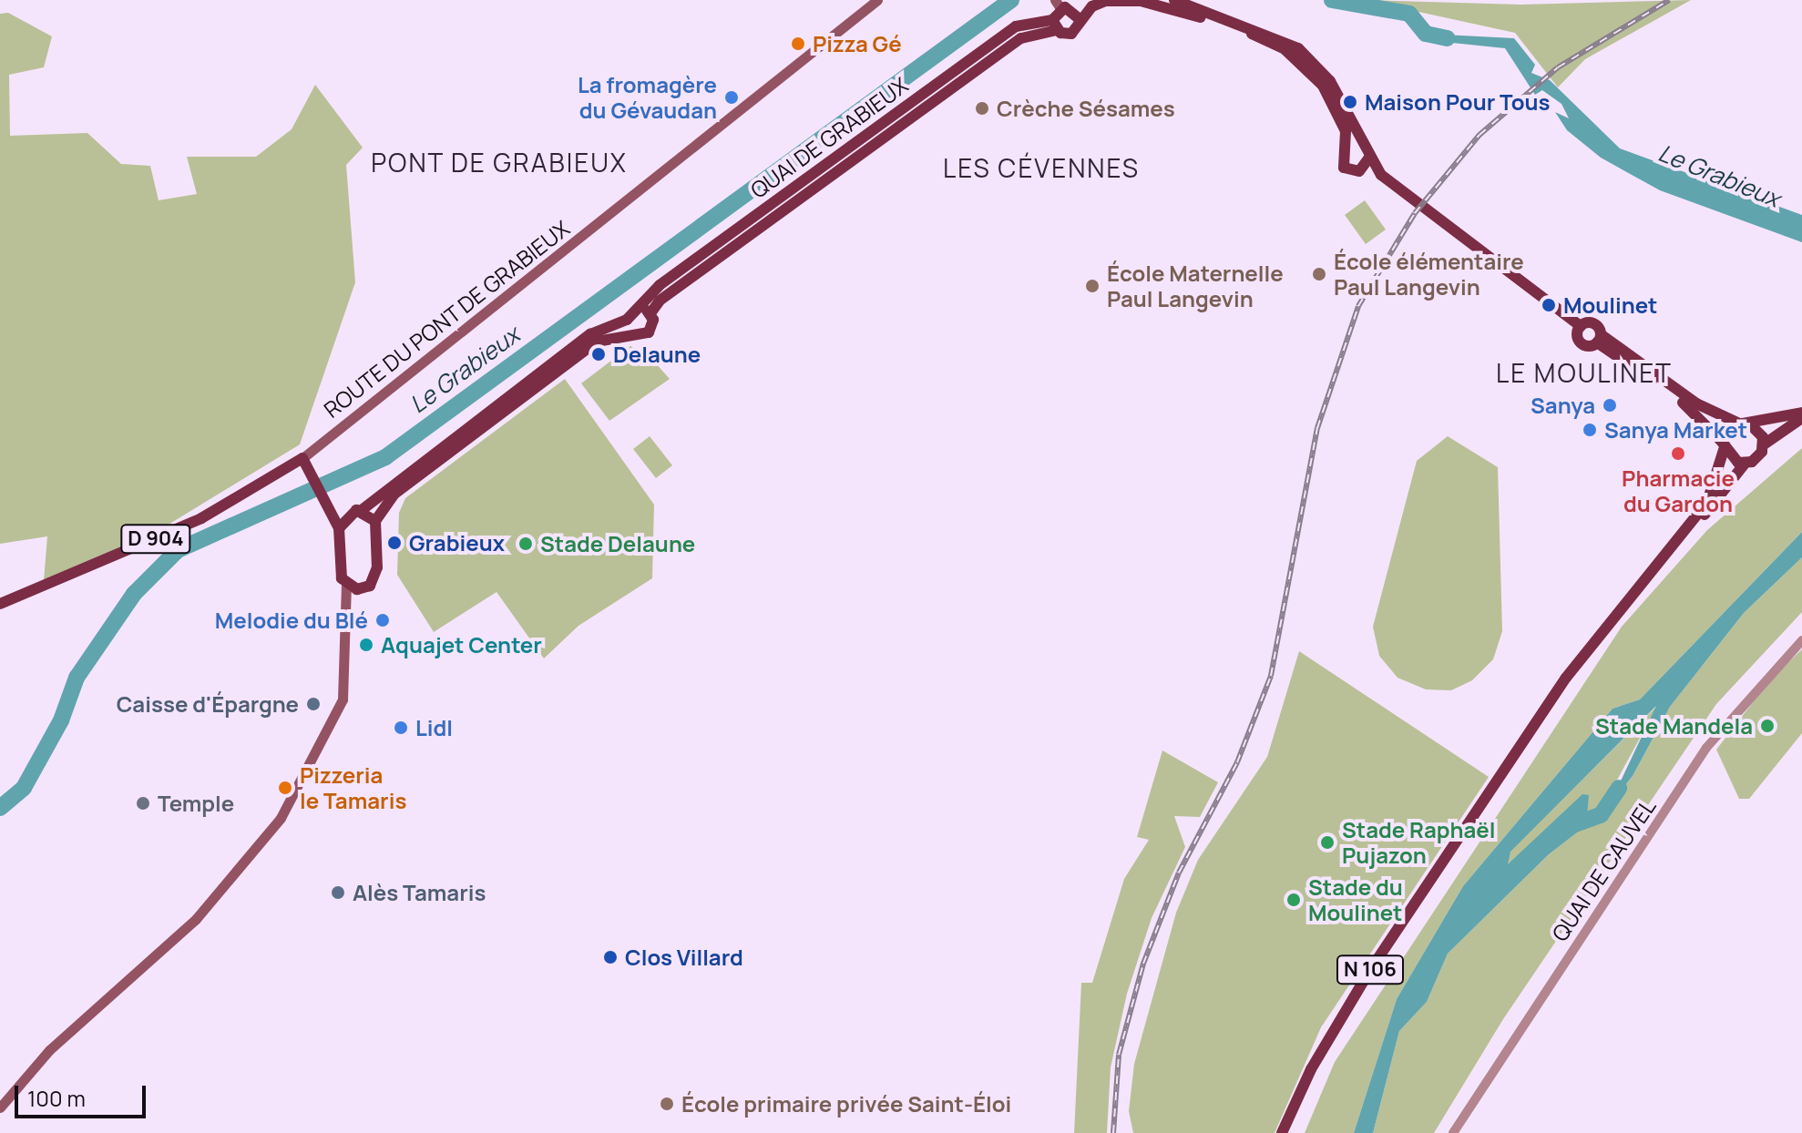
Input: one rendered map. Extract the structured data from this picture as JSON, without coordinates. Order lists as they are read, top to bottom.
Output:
{
  "streets": {
    "main road": [
      "QUAI DE GRABIEUX",
      "ROUTE DU PONT DE GRABIEUX",
      "D 904",
      "N 106"
    ],
    "street": ["QUAI DE CAUVEL"]
  },
  "districts": ["PONT DE GRABIEUX", "LES CÉVENNES", "LE MOULINET"],
  "water": ["Le Grabieux"],
  "places": [
    "Pizza Gé",
    "La fromagère du Gévaudan",
    "Maison Pour Tous",
    "Crèche Sésames",
    "École élémentaire Paul Langevin",
    "École Maternelle Paul Langevin",
    "Moulinet",
    "Delaune",
    "Sanya",
    "Sanya Market",
    "Pharmacie du Gardon",
    "Grabieux",
    "Stade Delaune",
    "Melodie du Blé",
    "Aquajet Center",
    "Caisse d'Épargne",
    "Stade Mandela",
    "Lidl",
    "Pizzeria le Tamaris",
    "Temple",
    "Stade Raphaël Pujazon",
    "Alès Tamaris",
    "Stade du Moulinet",
    "Clos Villard",
    "École primaire privée Saint-Éloi"
  ],
  "scale_bar": "100 m"
}
